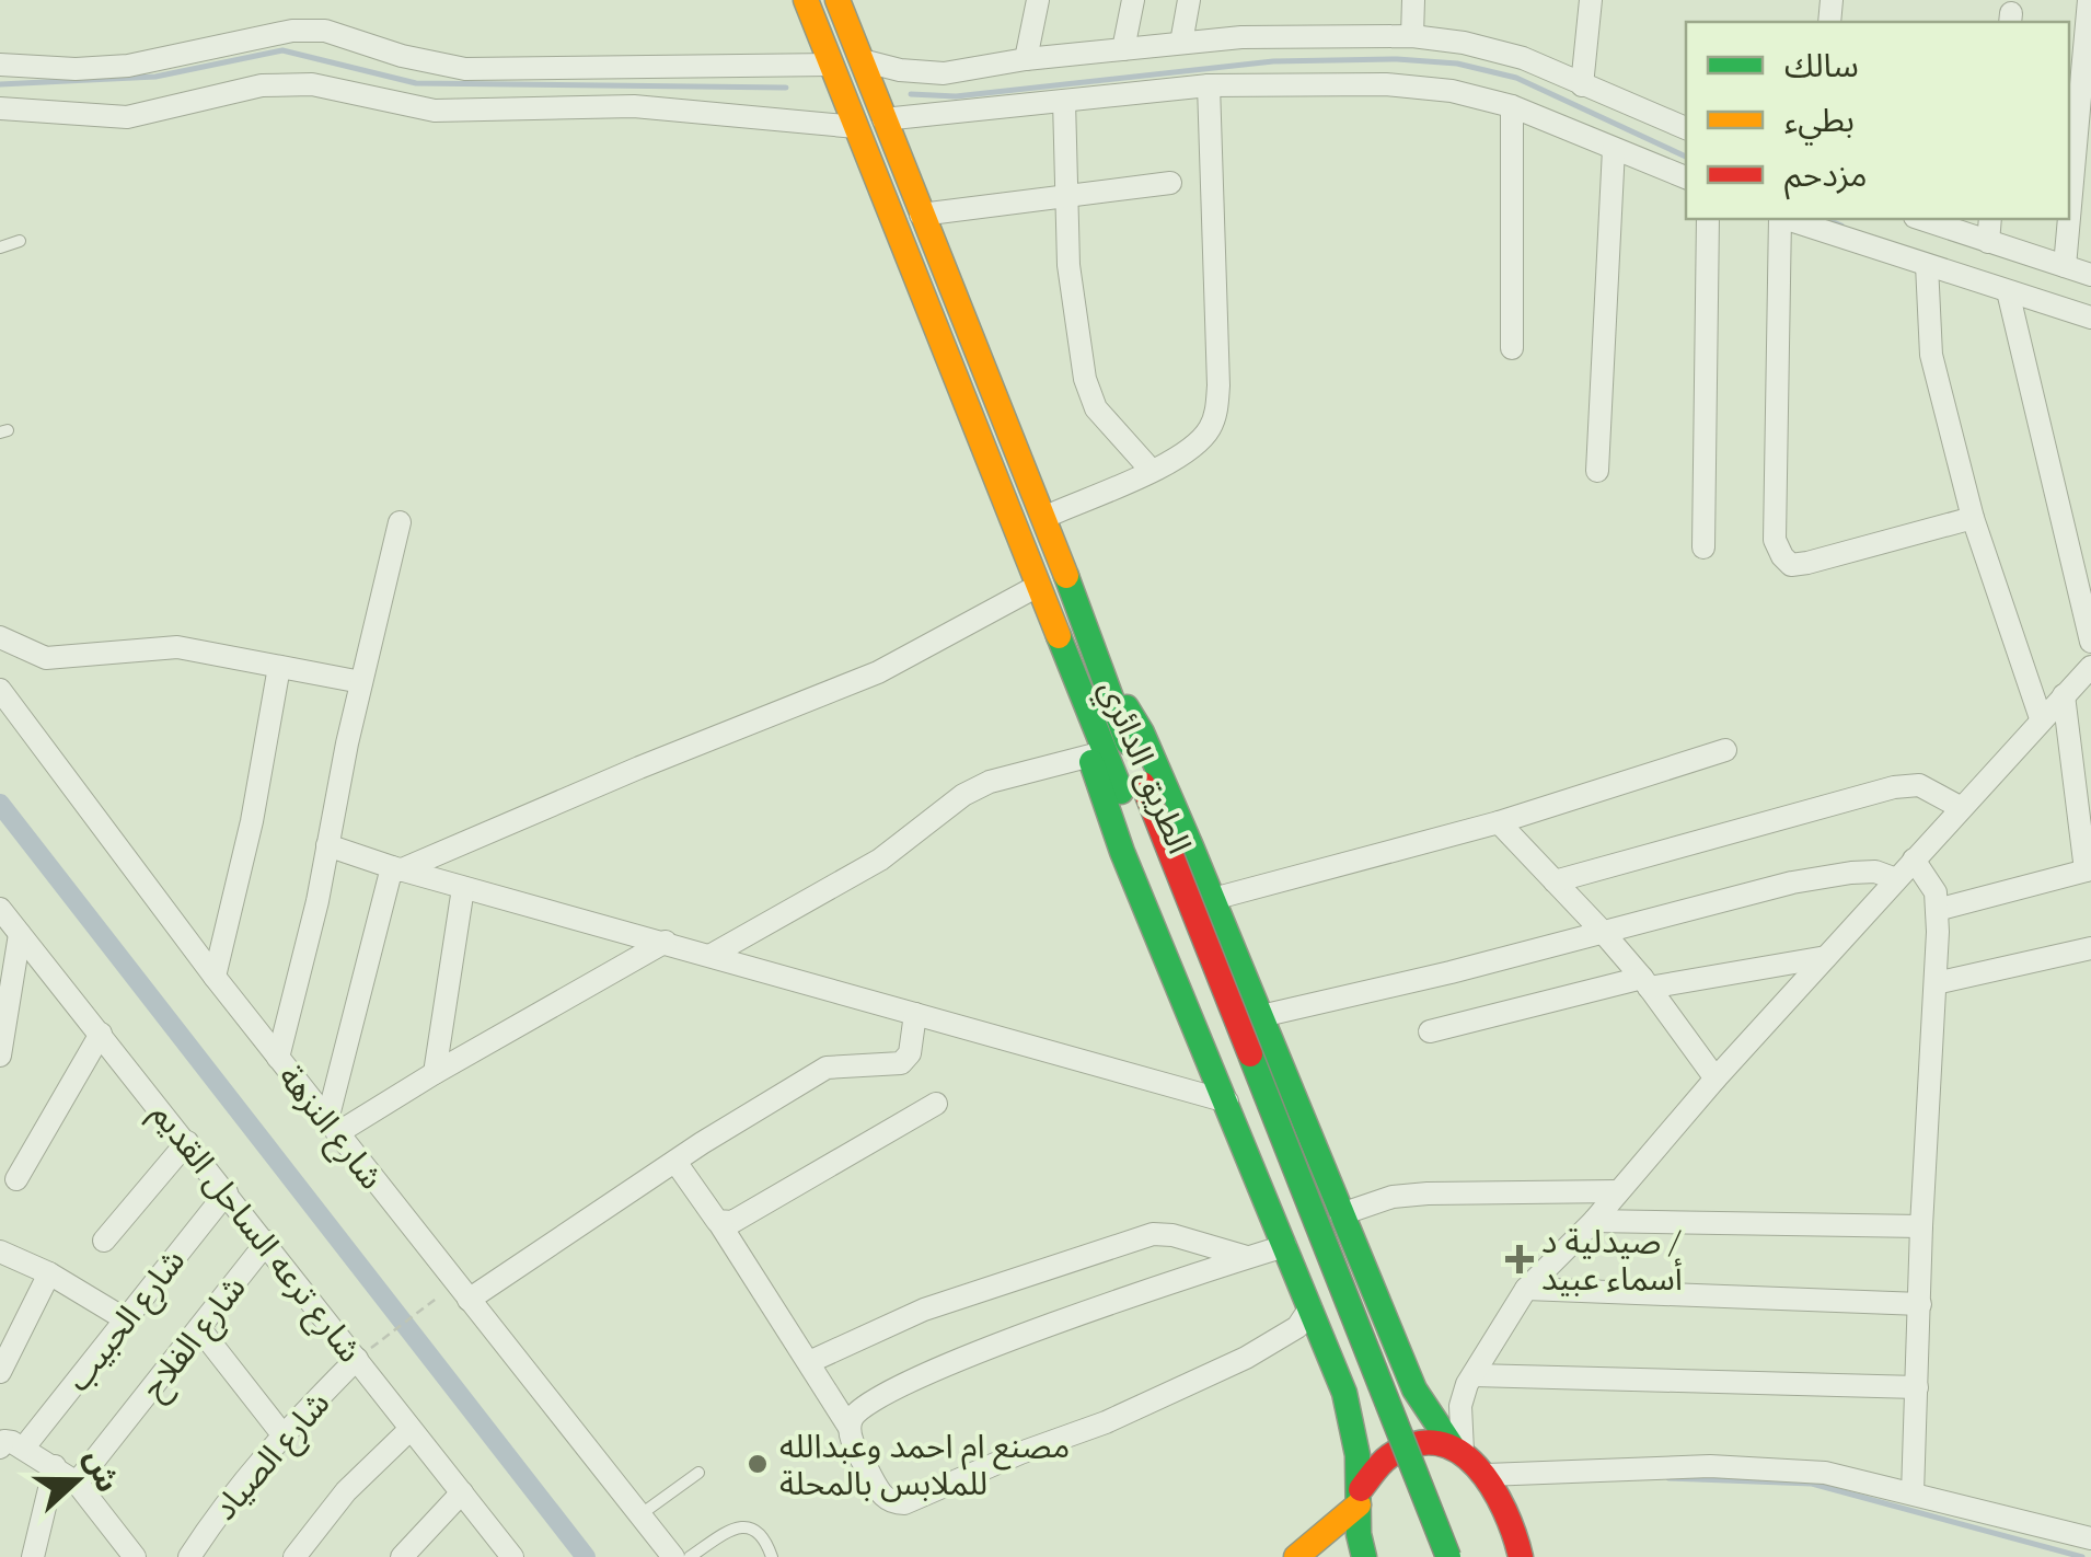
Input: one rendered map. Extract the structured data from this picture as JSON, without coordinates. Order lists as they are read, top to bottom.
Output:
{
  "streets": {
    "main road": ["الطريق الدائري"],
    "street": [
      "شارع النزهة",
      "شارع ترعه الساحل القديم",
      "شارع الحبيب",
      "شارع الفلاح",
      "شارع الصياد"
    ]
  },
  "crossings": [
    ["شارع ترعه الساحل القديم", "شارع الحبيب"],
    ["شارع ترعه الساحل القديم", "شارع الفلاح"],
    ["شارع ترعه الساحل القديم", "شارع الصياد"]
  ],
  "places": {
    "health": ["صيدلية د / أسماء عبيد"],
    "other": ["مصنع ام احمد وعبدالله للملابس بالمحلة"]
  },
  "legend": ["سالك", "بطيء", "مزدحم"],
  "north": "right"
}
